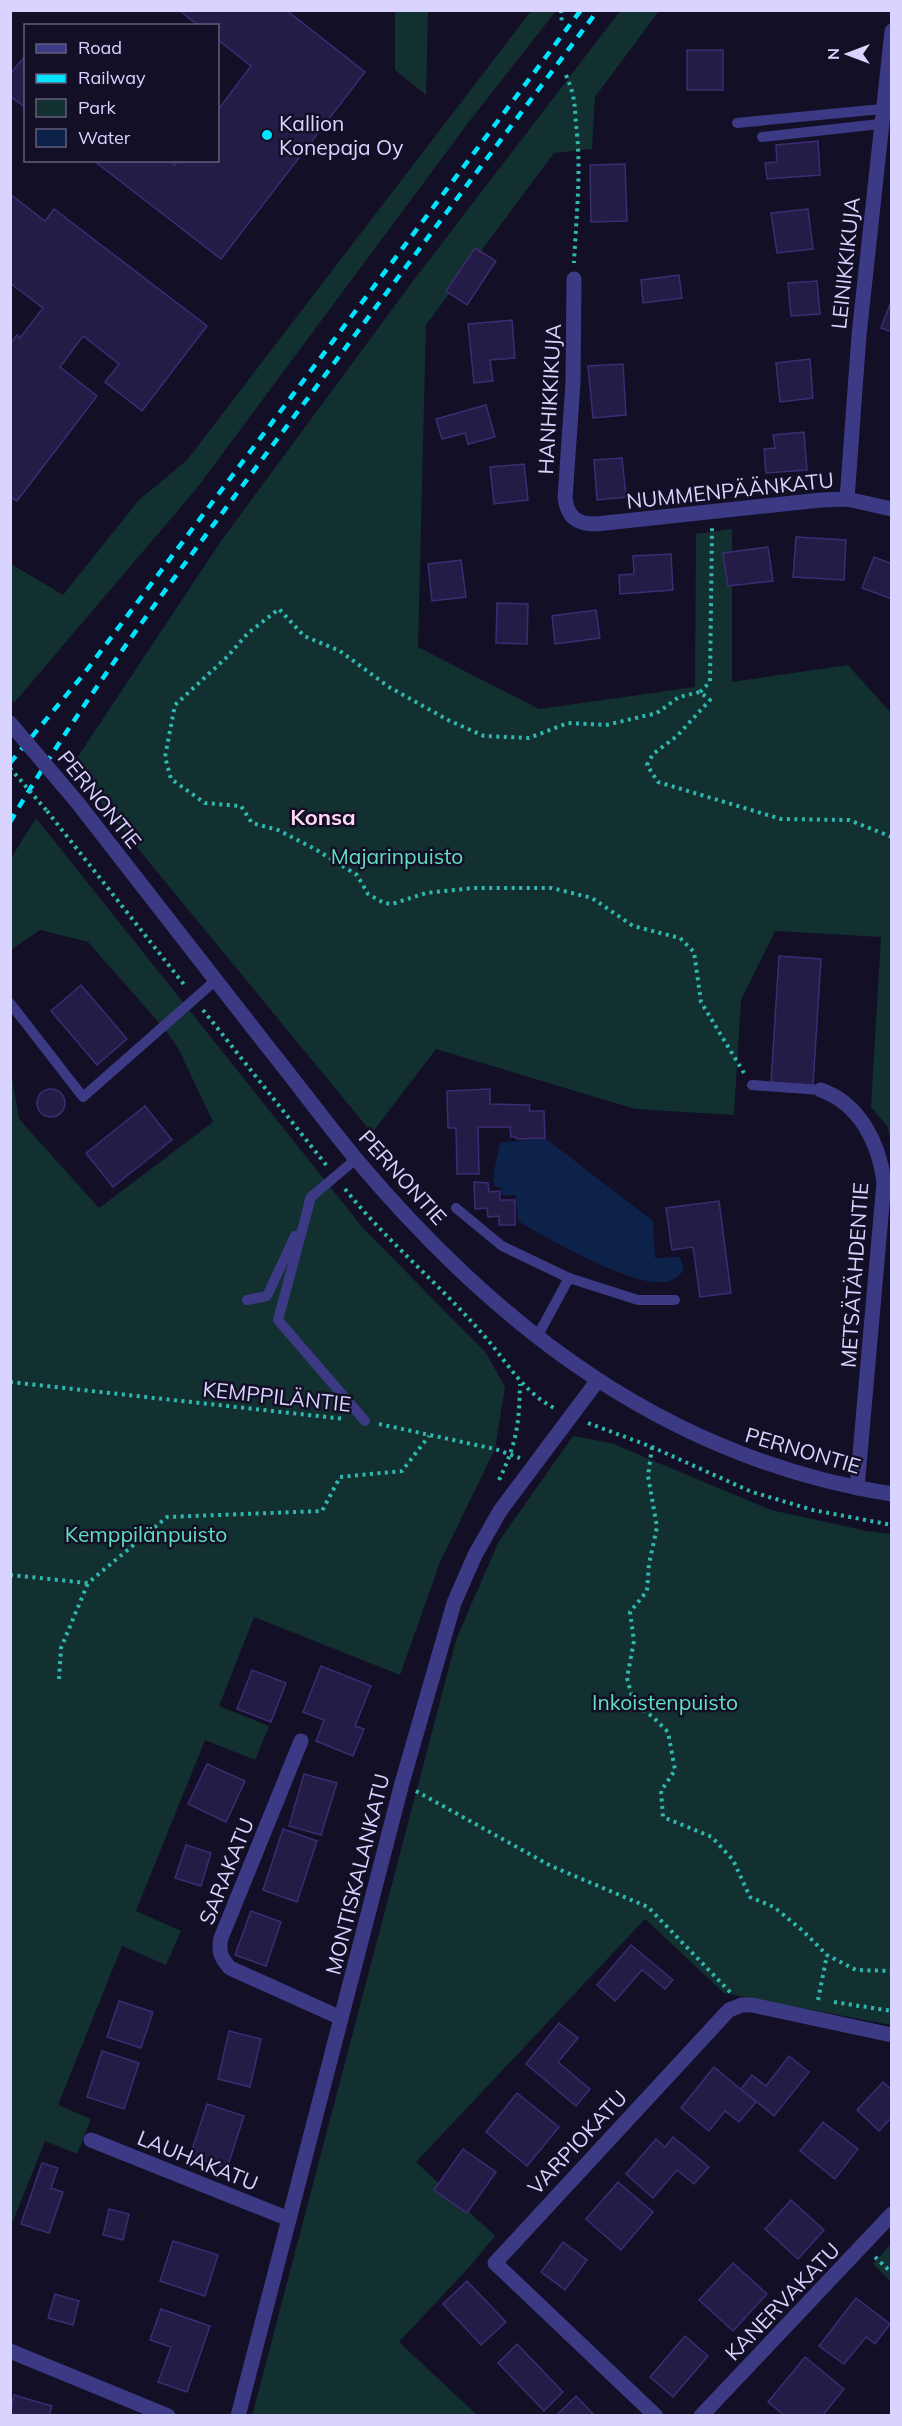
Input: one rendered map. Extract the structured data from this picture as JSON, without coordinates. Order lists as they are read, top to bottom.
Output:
{
  "streets": {
    "street": [
      "LEINIKKIKUJA",
      "HANHIKKIKUJA",
      "NUMMENPÄÄNKATU",
      "PERNONTIE",
      "METSÄTÄHDENTIE",
      "SARAKATU",
      "MONTISKALANKATU",
      "VARPIOKATU",
      "LAUHAKATU",
      "KANERVAKATU"
    ],
    "path": ["KEMPPILÄNTIE"]
  },
  "crossings": [
    ["LEINIKKIKUJA", "NUMMENPÄÄNKATU"],
    ["HANHIKKIKUJA", "NUMMENPÄÄNKATU"],
    ["PERNONTIE", "METSÄTÄHDENTIE"],
    ["PERNONTIE", "MONTISKALANKATU"],
    ["KEMPPILÄNTIE", "MONTISKALANKATU"],
    ["SARAKATU", "MONTISKALANKATU"],
    ["MONTISKALANKATU", "LAUHAKATU"]
  ],
  "districts": ["Konsa"],
  "parks": ["Majarinpuisto", "Kemppilänpuisto", "Inkoistenpuisto"],
  "places": ["Kallion Konepaja Oy"],
  "legend": [
    "Road",
    "Railway",
    "Park",
    "Water"
  ],
  "north": "left"
}
